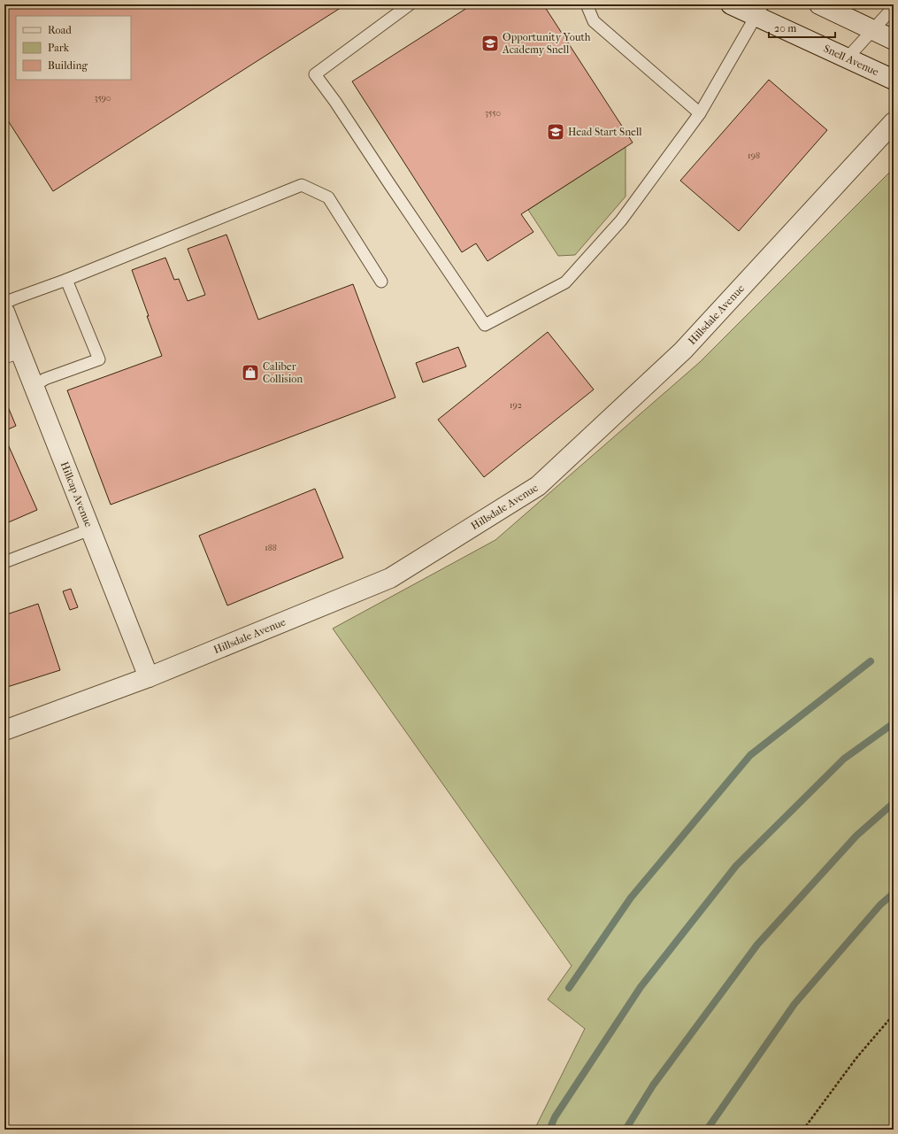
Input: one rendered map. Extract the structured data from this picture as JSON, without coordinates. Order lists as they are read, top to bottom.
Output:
{
  "streets": {
    "street": ["Snell Avenue", "Hillsdale Avenue", "Hillcap Avenue"]
  },
  "crossings": [
    ["Hillsdale Avenue", "Hillcap Avenue"]
  ],
  "places": {
    "school or university": ["Opportunity Youth Academy Snell", "Head Start Snell"],
    "shop": ["Caliber Collision"]
  },
  "house_numbers": [
    "3590",
    "3550",
    "198",
    "192",
    "188"
  ],
  "legend": ["Road", "Park", "Building"],
  "scale_bar": "20 m"
}
